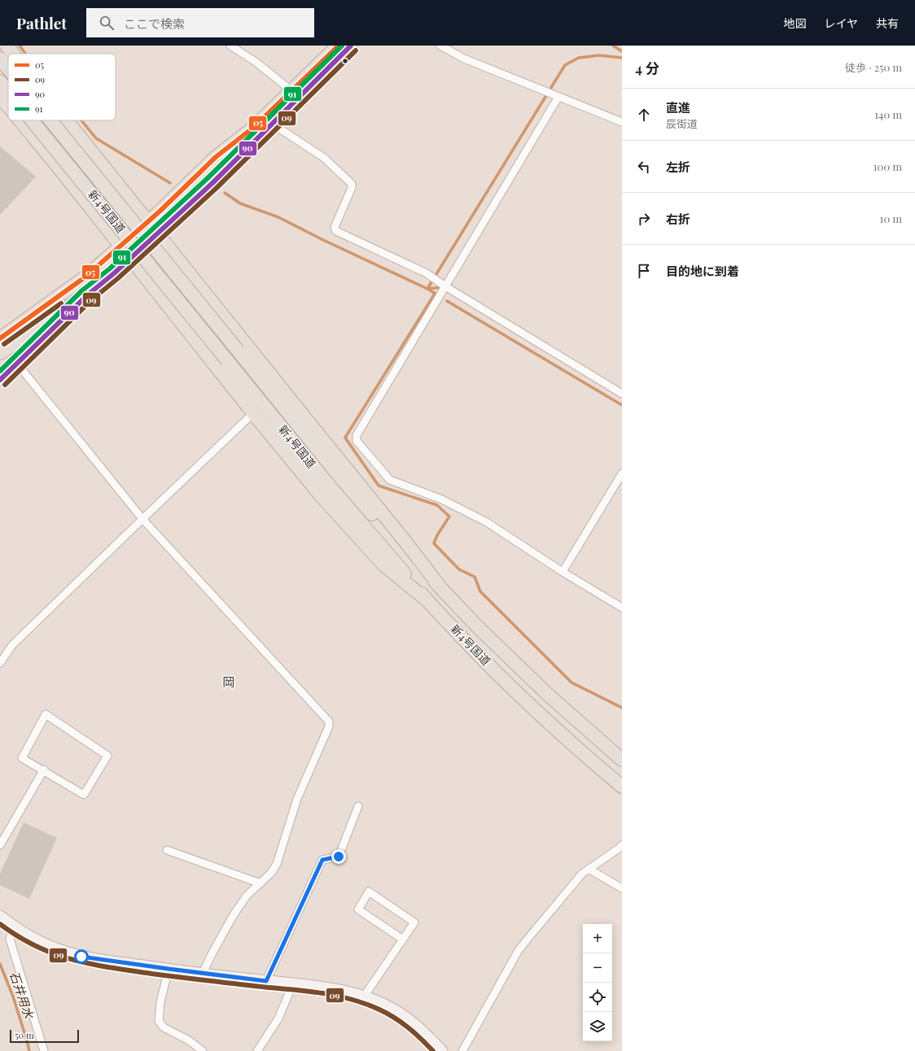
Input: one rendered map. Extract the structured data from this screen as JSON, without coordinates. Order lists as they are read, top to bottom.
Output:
{
  "streets": {
    "highway": ["新4号国道"]
  },
  "districts": ["岡"],
  "water": ["石井用水"],
  "lines": [
    "transit line 05",
    "transit line 90",
    "transit line 91",
    "transit line 09"
  ],
  "legend": [
    "05",
    "09",
    "90",
    "91"
  ],
  "scale_bar": "50 m",
  "page": {
    "header": "Pathlet",
    "search": "ここで検索",
    "nav": ["地図", "レイヤ", "共有"],
    "heading": ["4 分", "徒歩 · 250 m"],
    "list": [
      ["直進", "辰街道", "140 m"],
      ["左折", "100 m"],
      ["右折", "10 m"],
      "目的地に到着"
    ],
    "map_buttons": ["+", "−"],
    "scale": "50 m"
  }
}
